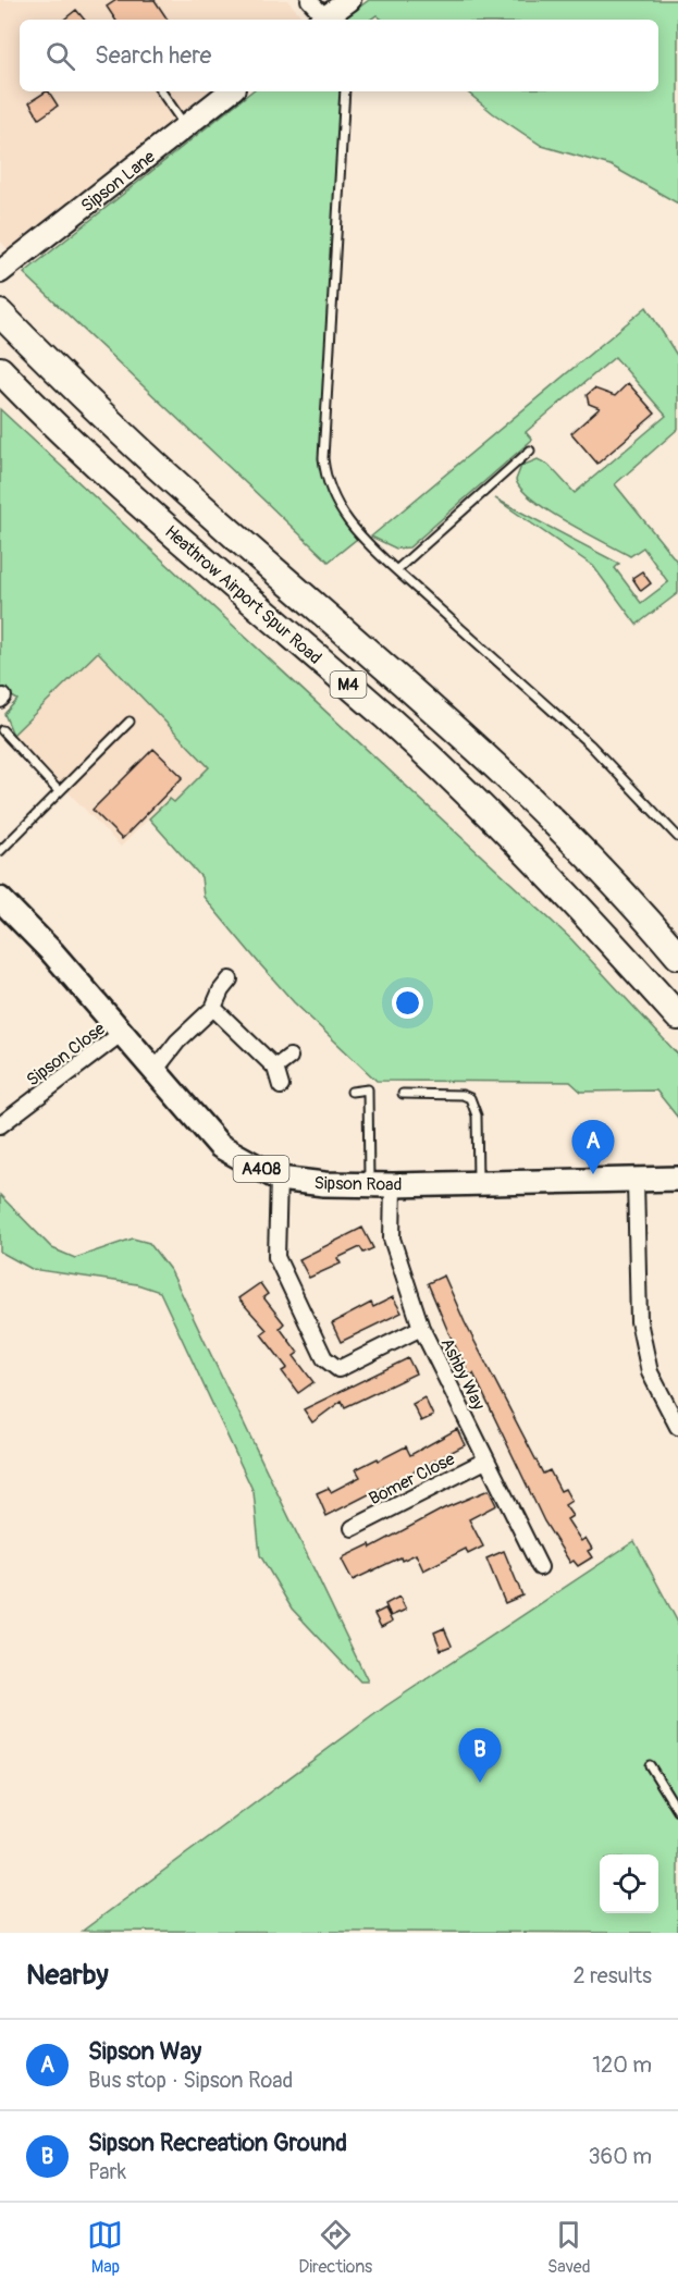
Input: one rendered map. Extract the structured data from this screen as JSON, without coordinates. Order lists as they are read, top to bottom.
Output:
{
  "streets": {
    "highway": ["Heathrow Airport Spur Road", "M4"],
    "main road": ["A408", "Sipson Road"],
    "street": [
      "Sipson Lane",
      "Sipson Close",
      "Ashby Way",
      "Bomer Close"
    ]
  },
  "crossings": [
    ["Sipson Close", "Sipson Road"],
    ["Sipson Road", "Ashby Way"],
    ["Ashby Way", "Bomer Close"]
  ],
  "page": {
    "search": "Search here",
    "pins": ["A", "B"],
    "heading": ["Nearby", "2 results"],
    "list": [
      {
        "mark": "A",
        "name": "Sipson Way",
        "note": "Bus stop · Sipson Road",
        "value": "120 m"
      },
      {
        "mark": "B",
        "name": "Sipson Recreation Ground",
        "note": "Park",
        "value": "360 m"
      }
    ],
    "nav": ["Map", "Directions", "Saved"]
  }
}
